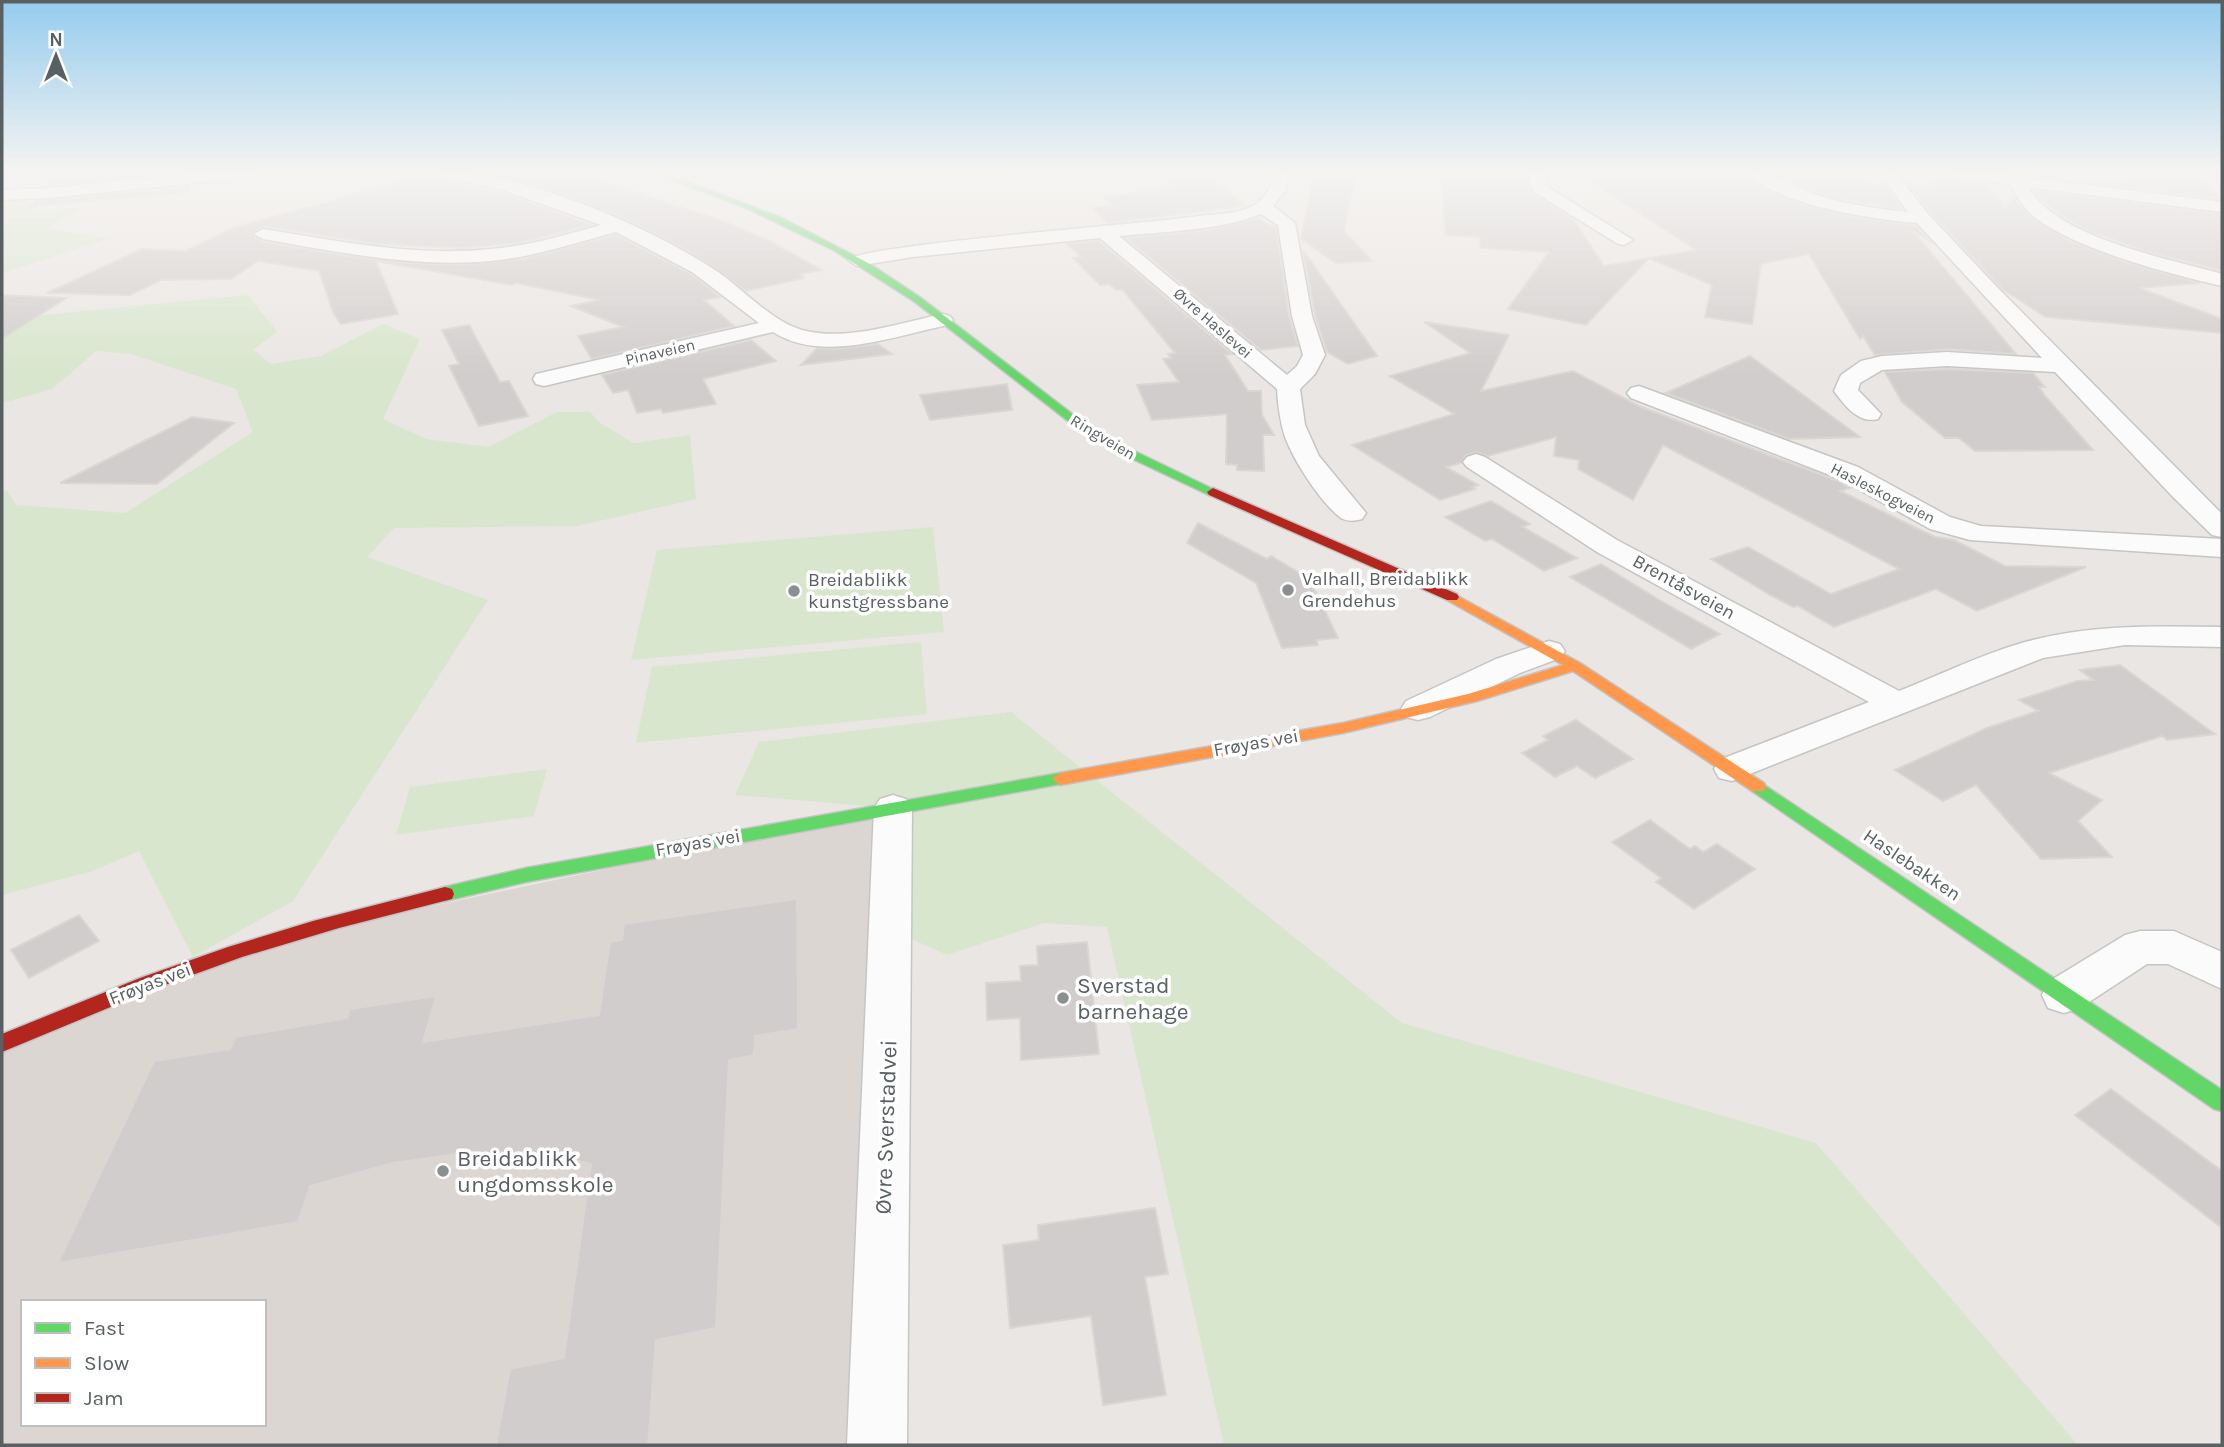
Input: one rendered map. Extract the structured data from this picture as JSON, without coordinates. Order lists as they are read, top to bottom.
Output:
{
  "streets": {
    "main road": ["Ringveien", "Frøyas vei", "Haslebakken"],
    "street": [
      "Øvre Haslevei",
      "Pinaveien",
      "Hasleskogveien",
      "Brentåsveien",
      "Øvre Sverstadvei"
    ]
  },
  "crossings": [
    ["Ringveien", "Frøyas vei"],
    ["Ringveien", "Haslebakken"],
    ["Frøyas vei", "Haslebakken"],
    ["Frøyas vei", "Øvre Sverstadvei"]
  ],
  "places": [
    "Valhall, Breidablikk Grendehus",
    "Breidablikk kunstgressbane",
    "Sverstad barnehage",
    "Breidablikk ungdomsskole"
  ],
  "legend": ["Fast", "Slow", "Jam"],
  "north": "top"
}
